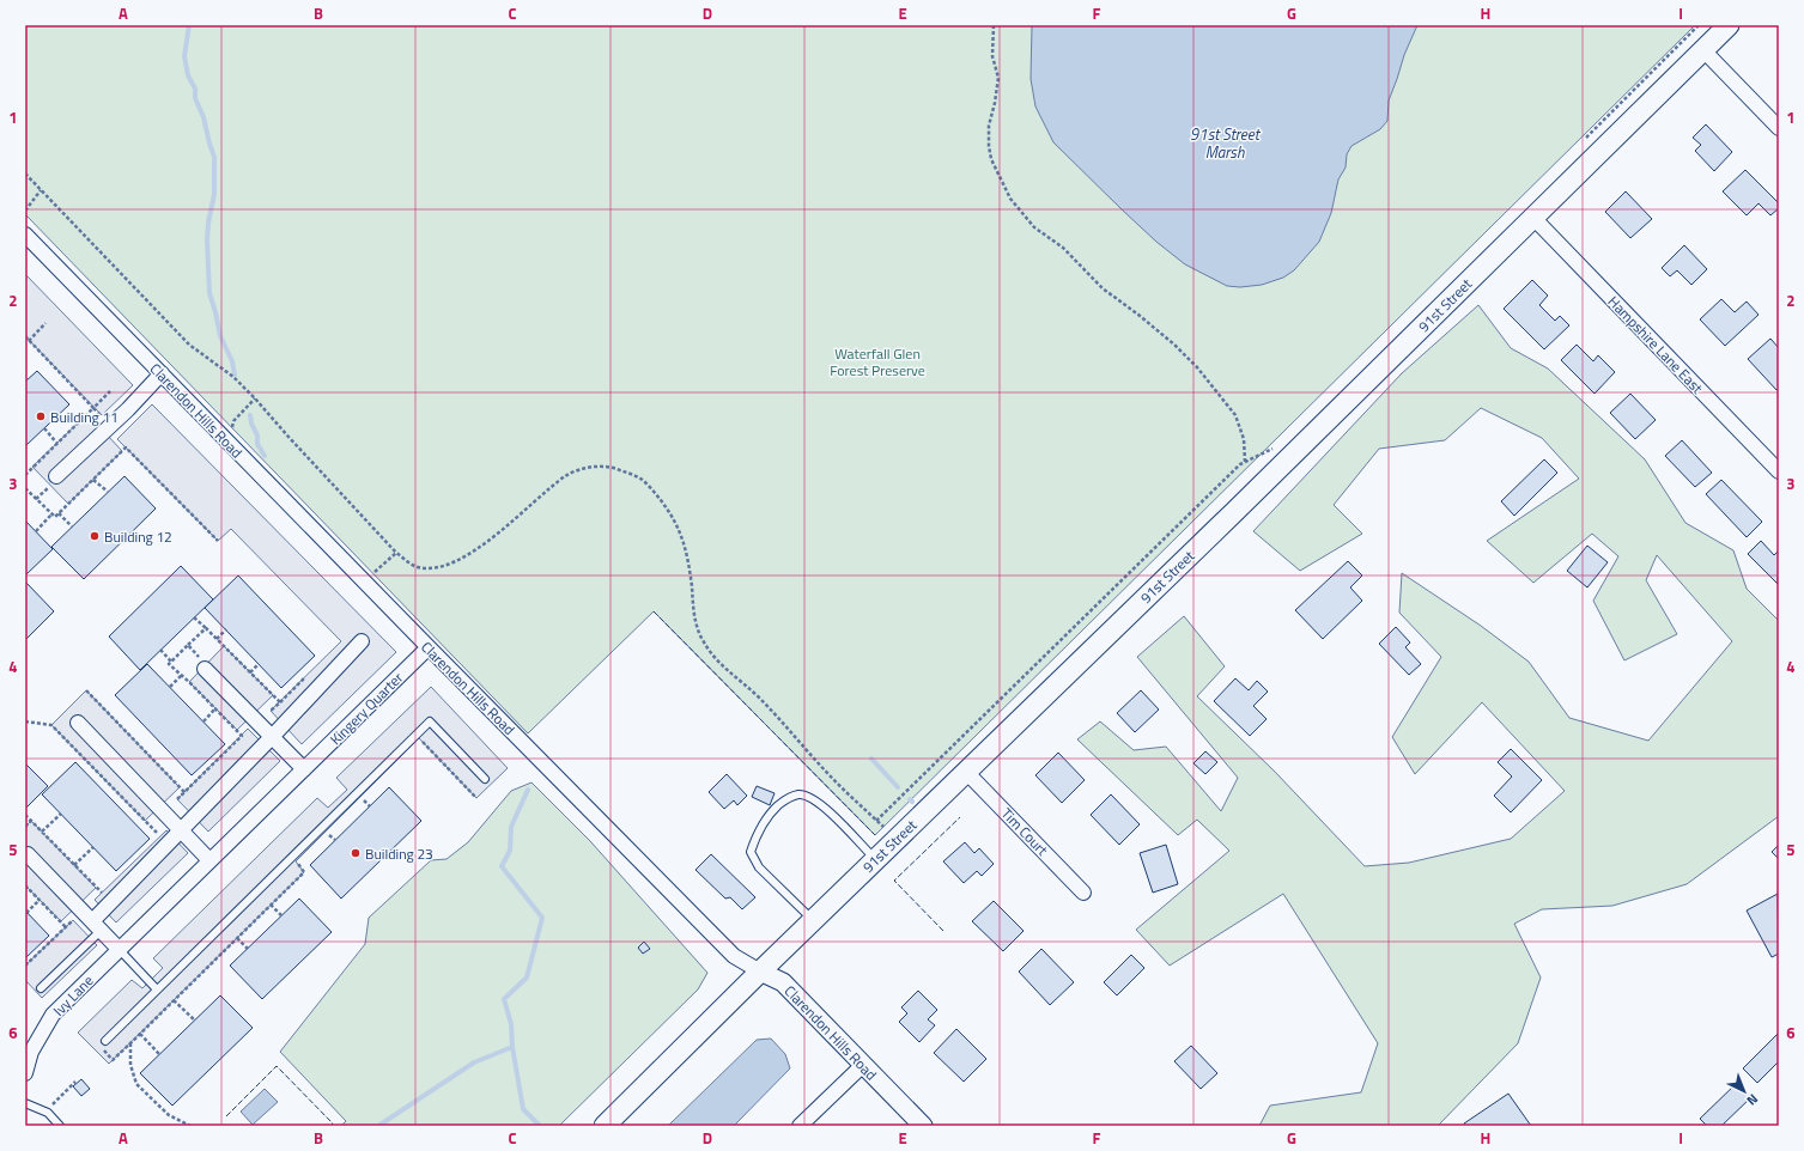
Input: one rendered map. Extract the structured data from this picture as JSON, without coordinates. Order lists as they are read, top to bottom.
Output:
{
  "streets": {
    "main road": ["91st Street"],
    "street": [
      "Hampshire Lane East",
      "Clarendon Hills Road",
      "Kingery Quarter",
      "Tim Court",
      "Ivy Lane"
    ]
  },
  "crossings": [
    ["91st Street", "Hampshire Lane East"],
    ["91st Street", "Clarendon Hills Road"],
    ["91st Street", "Tim Court"],
    ["Clarendon Hills Road", "Kingery Quarter"],
    ["Kingery Quarter", "Ivy Lane"]
  ],
  "water": ["91st Street Marsh"],
  "parks": ["Waterfall Glen Forest Preserve"],
  "places": ["Building 11", "Building 12", "Building 23"],
  "north": "bottom right",
  "grid": {
    "columns": [
      "A",
      "B",
      "C",
      "D",
      "E",
      "F",
      "G",
      "H",
      "I"
    ],
    "rows": [
      "1",
      "2",
      "3",
      "4",
      "5",
      "6"
    ]
  }
}
